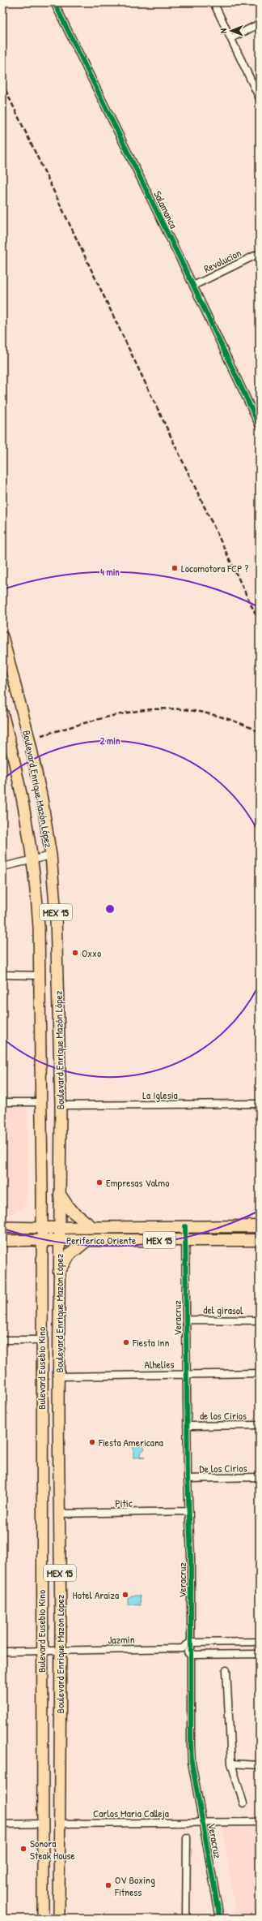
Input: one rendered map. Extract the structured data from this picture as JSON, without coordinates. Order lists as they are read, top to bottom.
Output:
{
  "streets": {
    "highway": ["MEX 15", "Periferico Oriente"],
    "main road": ["Boulevard Enrique Mazón López", "Bulevard Eusebio Kino"],
    "street": [
      "Salamanca",
      "Revolucion",
      "La Iglesia",
      "del girasol",
      "Veracruz",
      "Alhelíes",
      "de los Cirios",
      "De los Cirios",
      "Pitic",
      "Jazmin",
      "Carlos Maria Calleja"
    ]
  },
  "crossings": [
    ["Salamanca", "Revolucion"],
    ["Boulevard Enrique Mazón López", "La Iglesia"],
    ["Boulevard Enrique Mazón López", "Periferico Oriente"],
    ["Boulevard Enrique Mazón López", "Alhelíes"],
    ["Boulevard Enrique Mazón López", "Bulevard Eusebio Kino"],
    ["Boulevard Enrique Mazón López", "Pitic"],
    ["Boulevard Enrique Mazón López", "Jazmin"],
    ["Boulevard Enrique Mazón López", "Carlos Maria Calleja"],
    ["Periferico Oriente", "Veracruz"],
    ["Periferico Oriente", "Bulevard Eusebio Kino"],
    ["del girasol", "Veracruz"],
    ["Veracruz", "Alhelíes"],
    ["Veracruz", "de los Cirios"],
    ["Veracruz", "De los Cirios"],
    ["Veracruz", "Pitic"],
    ["Veracruz", "Carlos Maria Calleja"],
    ["Bulevard Eusebio Kino", "Jazmin"]
  ],
  "places": [
    "Locomotora FCP ?",
    "Oxxo",
    "Empresas Valmo",
    "Fiesta Inn",
    "Fiesta Americana",
    "Hotel Araiza",
    "Sonora Steak House",
    "OV Boxing Fitness"
  ],
  "north": "left",
  "rings": ["4 min", "2 min"]
}
